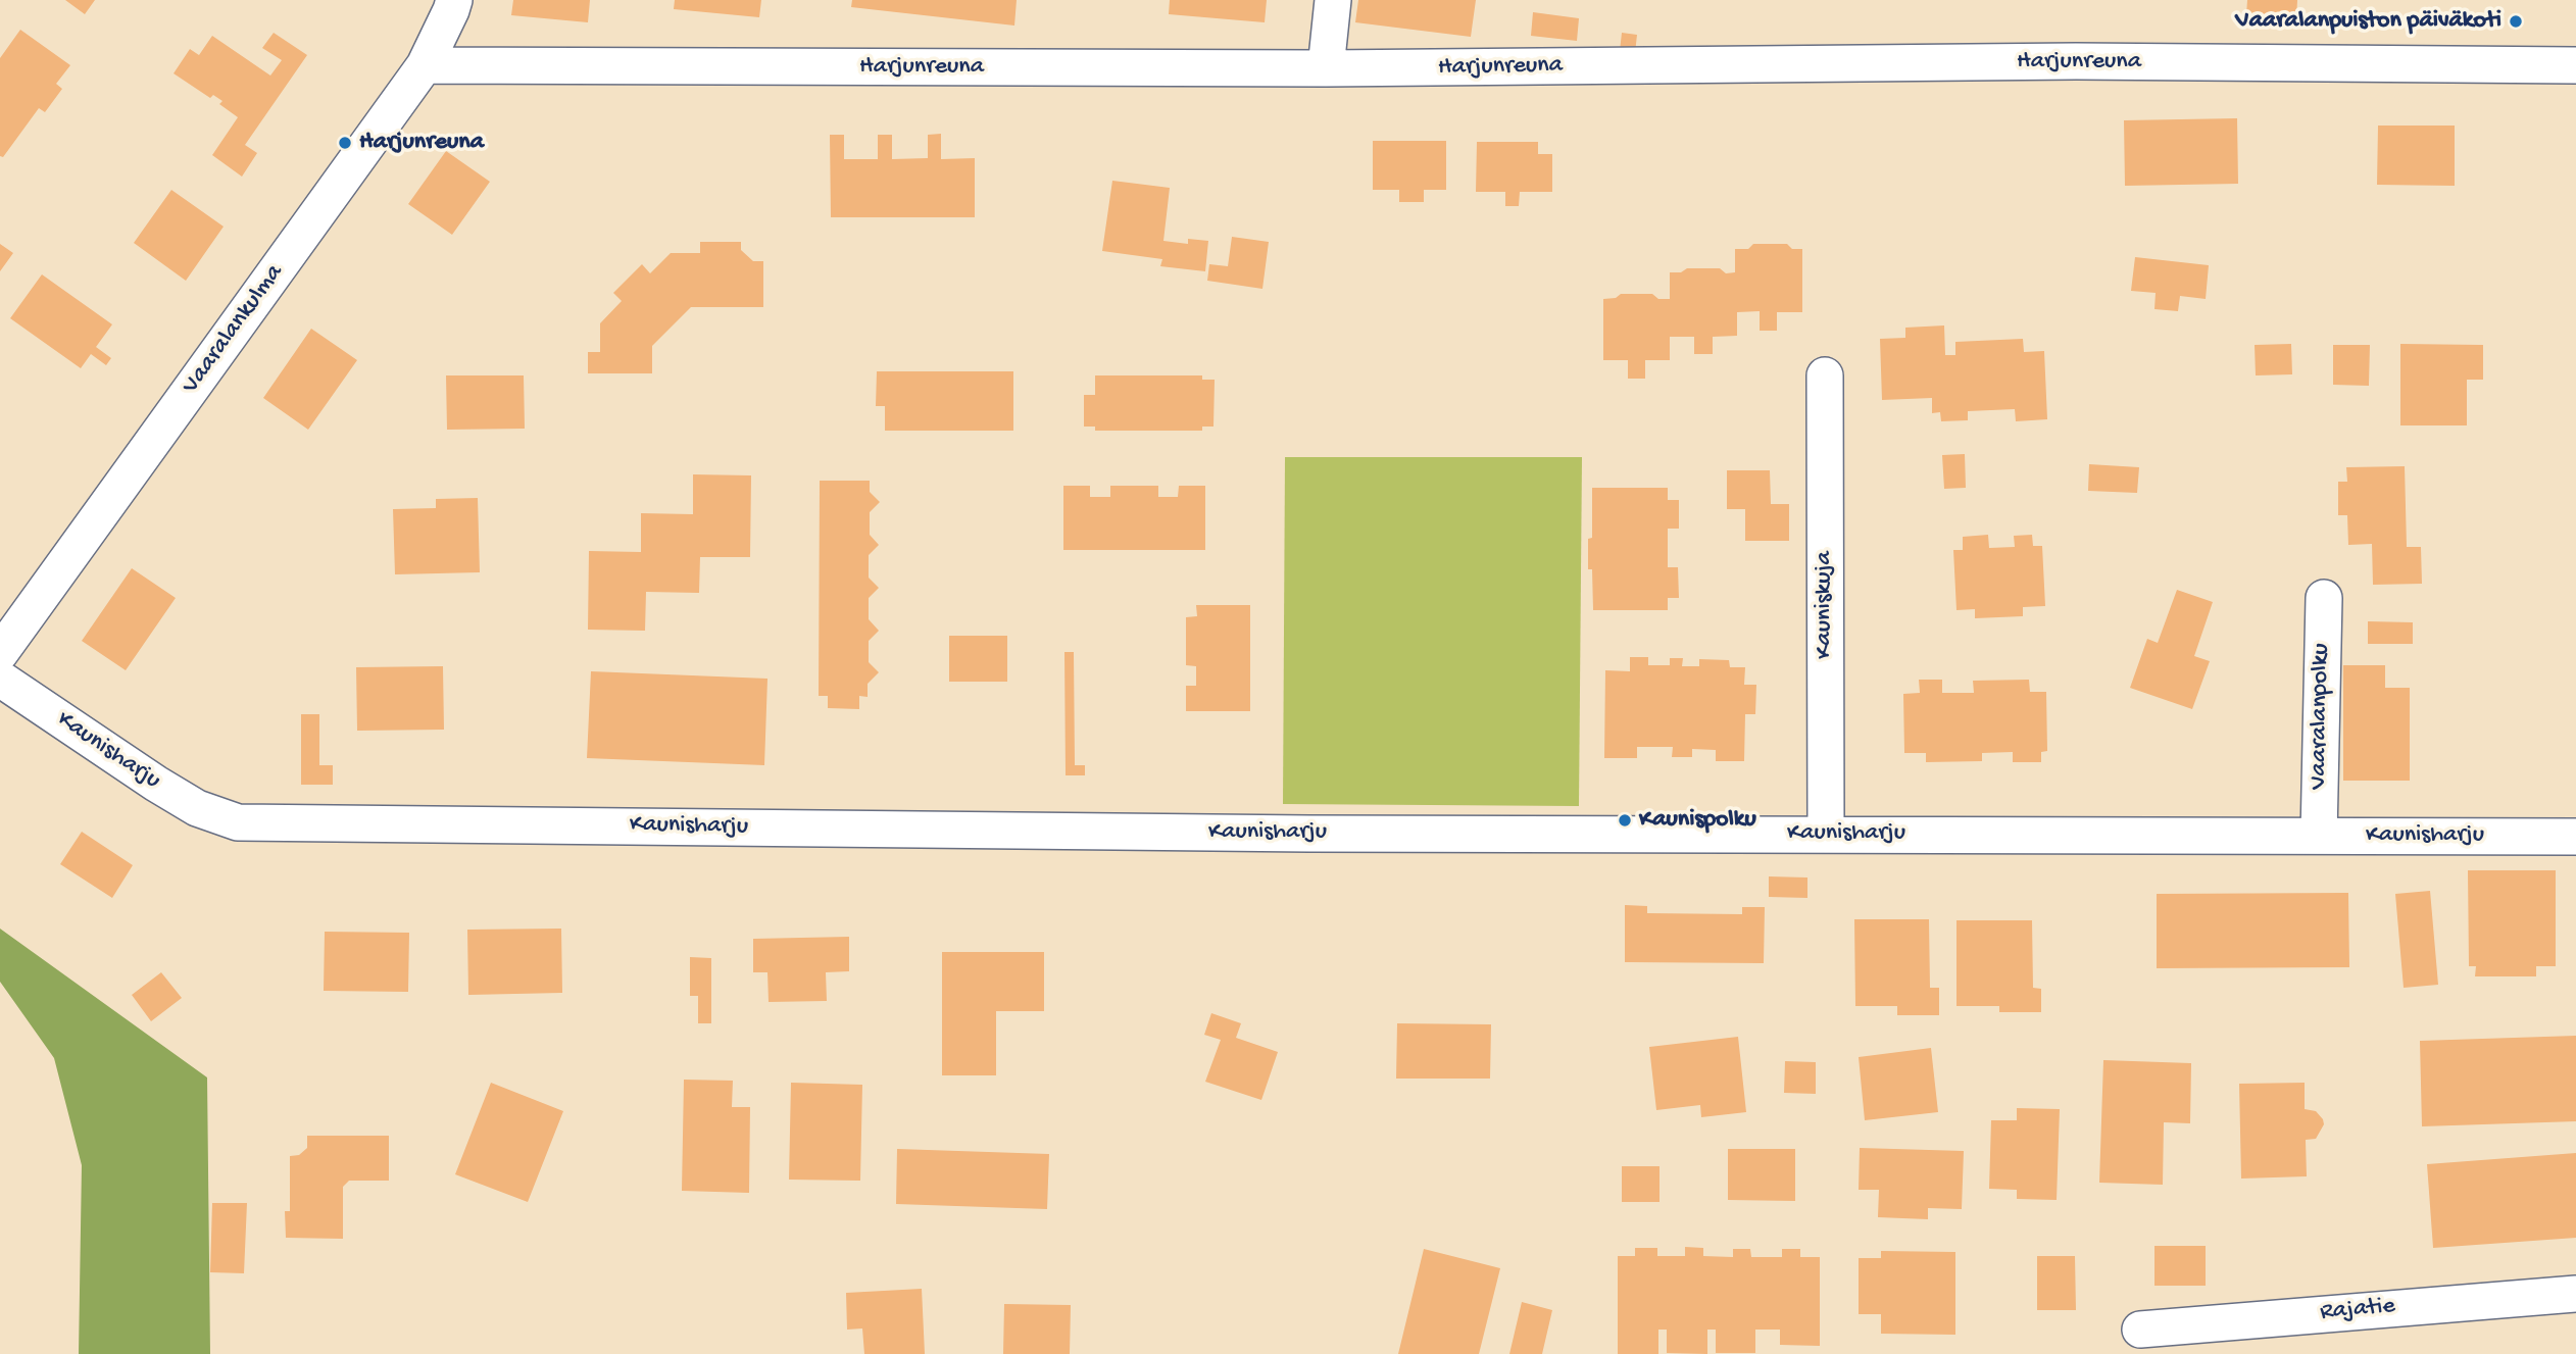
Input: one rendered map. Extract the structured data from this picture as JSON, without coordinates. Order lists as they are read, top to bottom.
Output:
{
  "streets": {
    "street": [
      "Harjunreuna",
      "Vaaralankulma",
      "Kauniskuja",
      "Vaaralanpolku",
      "Kaunisharju",
      "Rajatie"
    ]
  },
  "crossings": [
    ["Harjunreuna", "Vaaralankulma"],
    ["Kauniskuja", "Kaunisharju"],
    ["Vaaralanpolku", "Kaunisharju"]
  ],
  "places": ["Vaaralanpuiston päiväkoti", "Harjunreuna", "Kaunispolku"]
}
